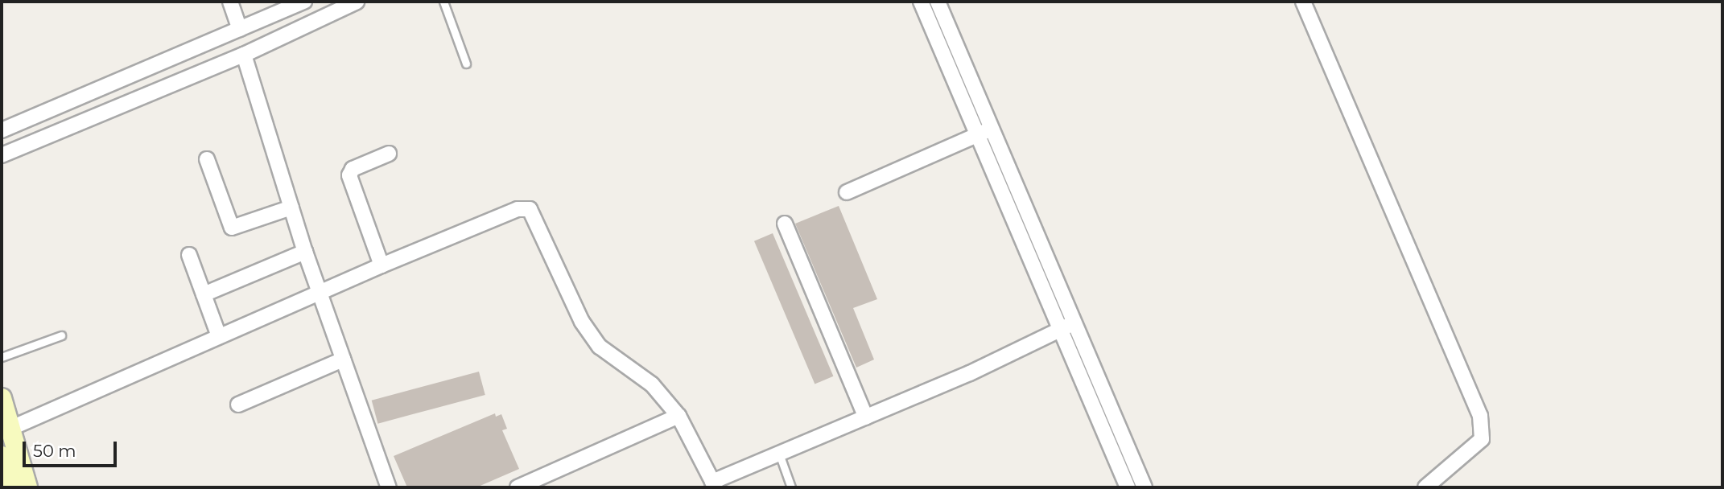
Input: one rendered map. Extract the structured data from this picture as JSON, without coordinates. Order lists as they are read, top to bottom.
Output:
{
  "scale_bar": "50 m"
}
